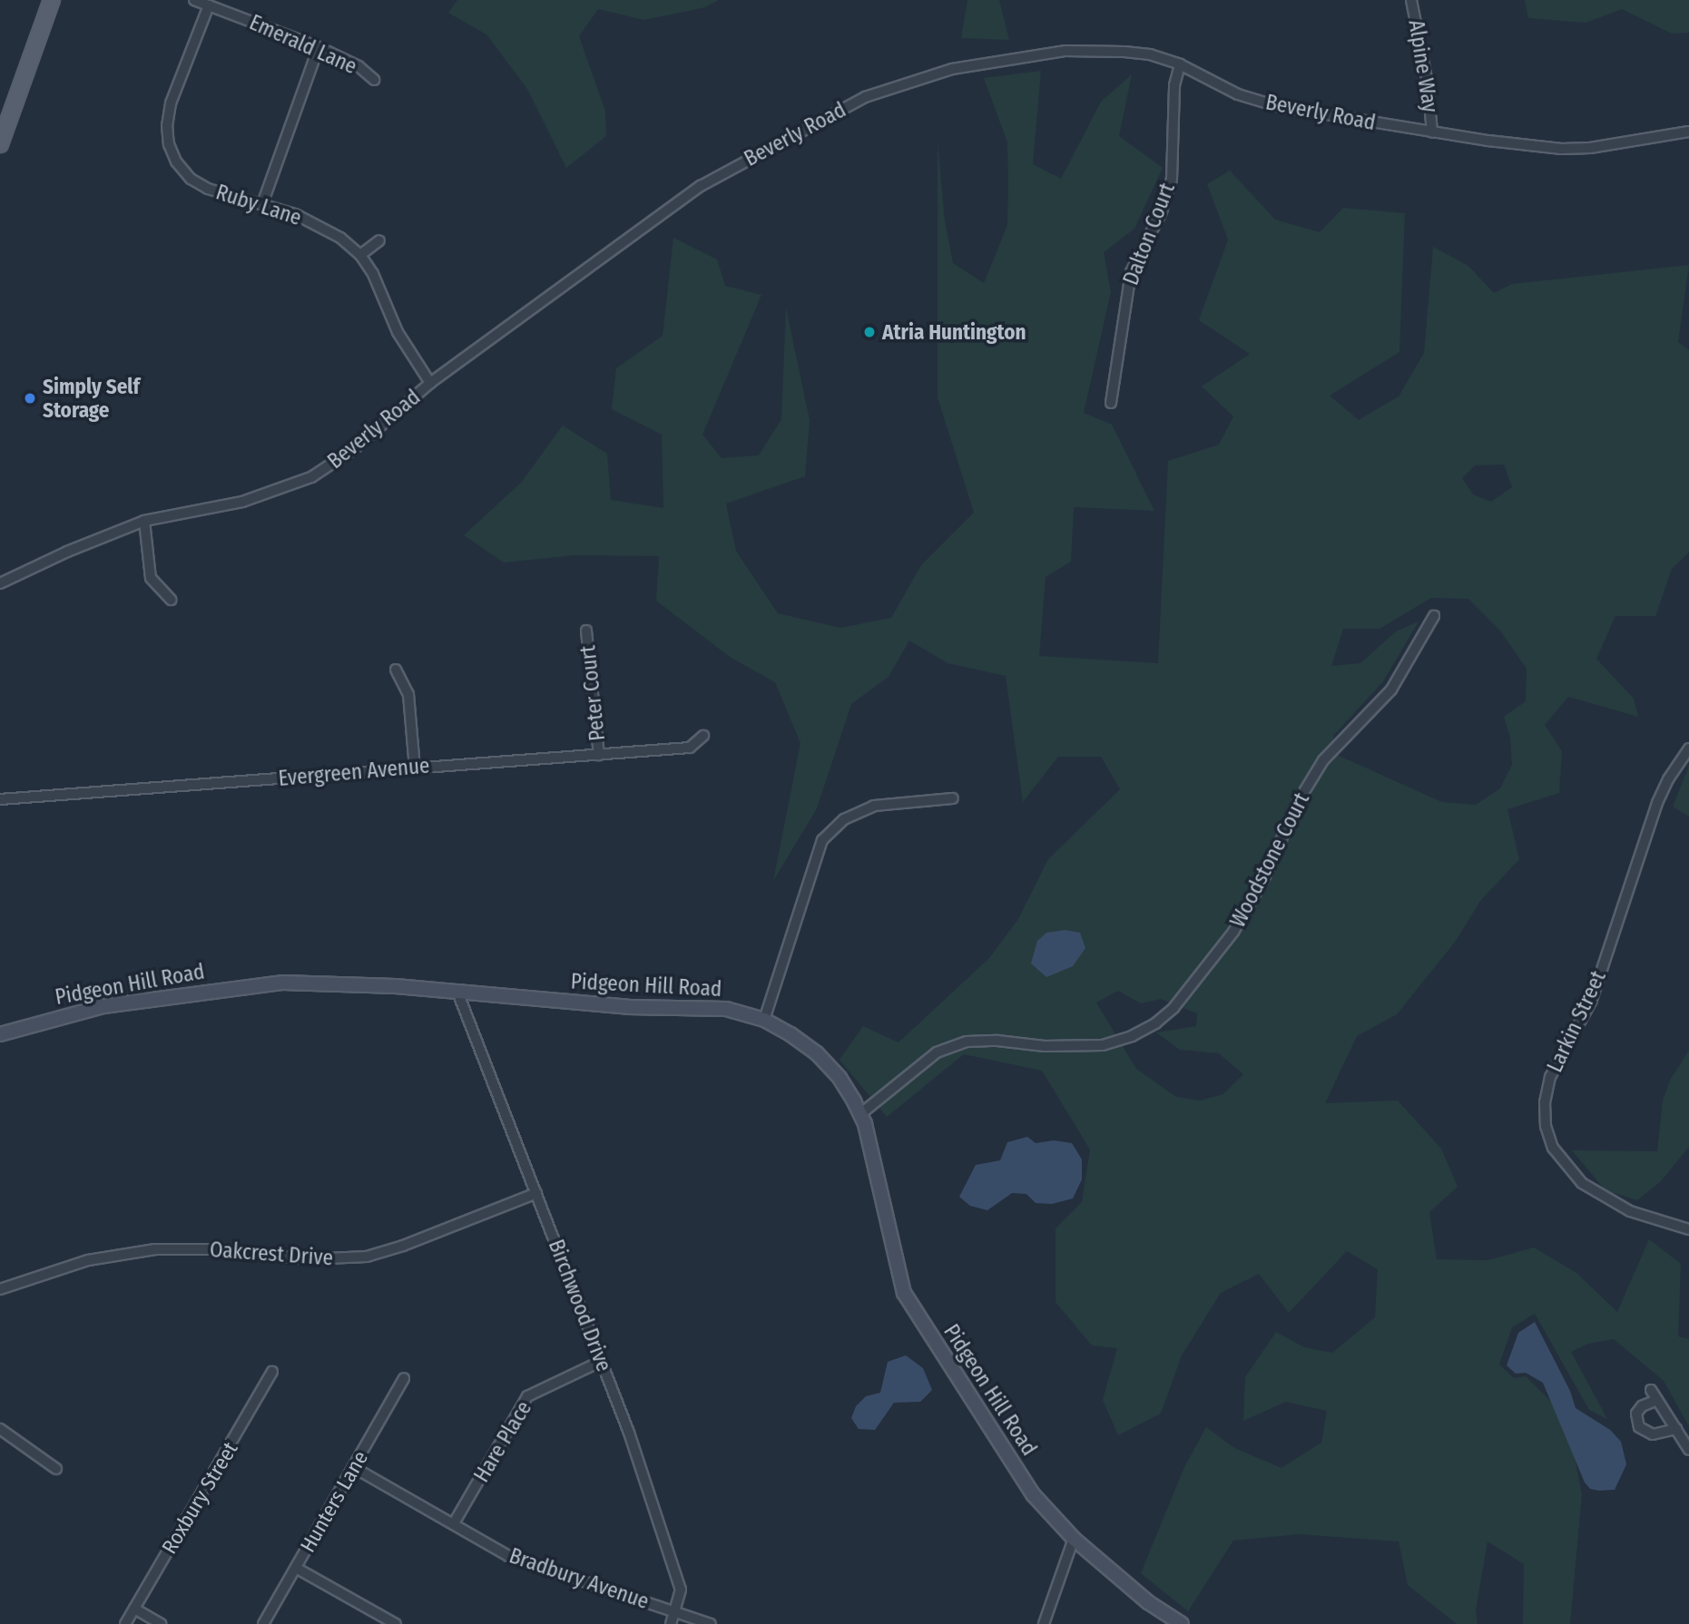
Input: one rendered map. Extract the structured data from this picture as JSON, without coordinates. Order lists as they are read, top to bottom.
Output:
{
  "streets": {
    "street": [
      "Emerald Lane",
      "Alpine Way",
      "Beverly Road",
      "Ruby Lane",
      "Dalton Court",
      "Peter Court",
      "Evergreen Avenue",
      "Woodstone Court",
      "Pidgeon Hill Road",
      "Larkin Street",
      "Oakcrest Drive",
      "Birchwood Drive",
      "Hare Place",
      "Roxbury Street",
      "Hunters Lane",
      "Bradbury Avenue"
    ]
  },
  "crossings": [
    ["Emerald Lane", "Ruby Lane"],
    ["Alpine Way", "Beverly Road"],
    ["Beverly Road", "Ruby Lane"],
    ["Beverly Road", "Dalton Court"],
    ["Peter Court", "Evergreen Avenue"],
    ["Woodstone Court", "Pidgeon Hill Road"],
    ["Pidgeon Hill Road", "Birchwood Drive"],
    ["Oakcrest Drive", "Birchwood Drive"],
    ["Birchwood Drive", "Hare Place"],
    ["Birchwood Drive", "Bradbury Avenue"],
    ["Hare Place", "Bradbury Avenue"],
    ["Hunters Lane", "Bradbury Avenue"]
  ],
  "places": ["Atria Huntington", "Simply Self Storage"]
}
